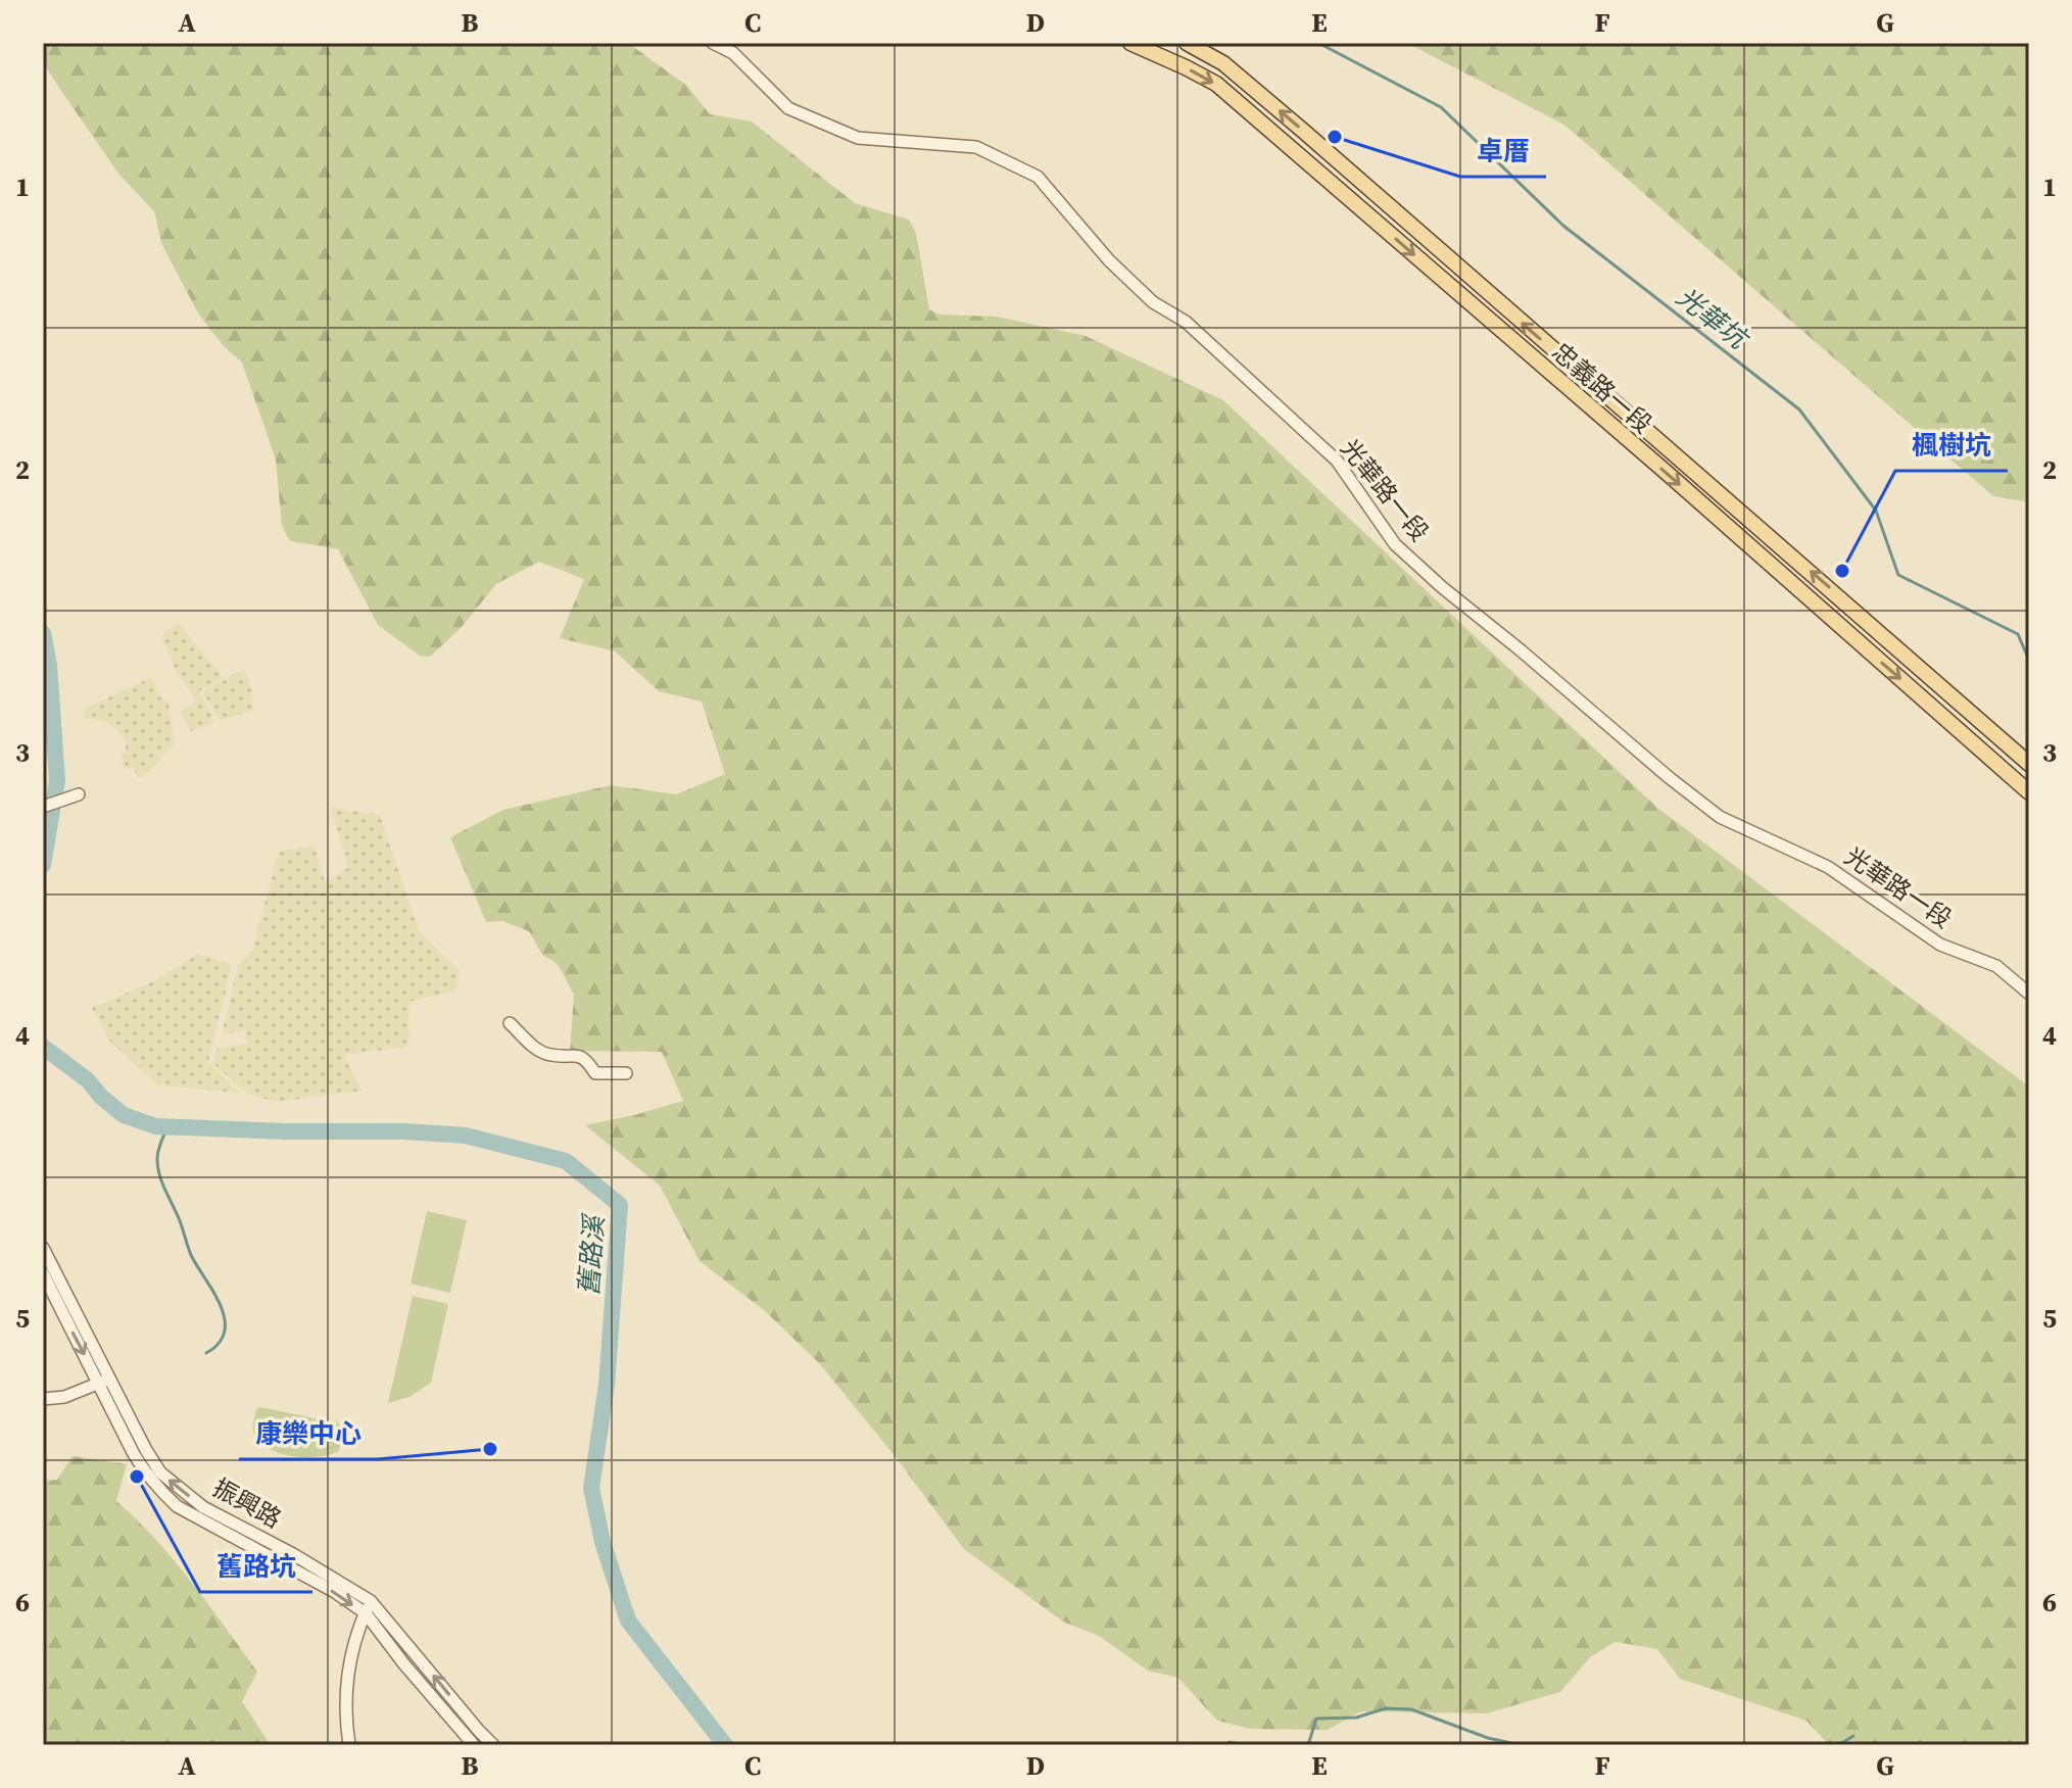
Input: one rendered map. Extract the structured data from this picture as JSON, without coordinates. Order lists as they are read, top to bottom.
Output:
{
  "streets": {
    "main road": ["忠義路一段"],
    "street": ["光華路一段", "振興路"]
  },
  "water": ["光華坑", "舊路溪"],
  "places": [
    "卓厝",
    "楓樹坑",
    "康樂中心",
    "舊路坑"
  ],
  "grid": {
    "columns": [
      "A",
      "B",
      "C",
      "D",
      "E",
      "F",
      "G"
    ],
    "rows": [
      "1",
      "2",
      "3",
      "4",
      "5",
      "6"
    ]
  }
}
